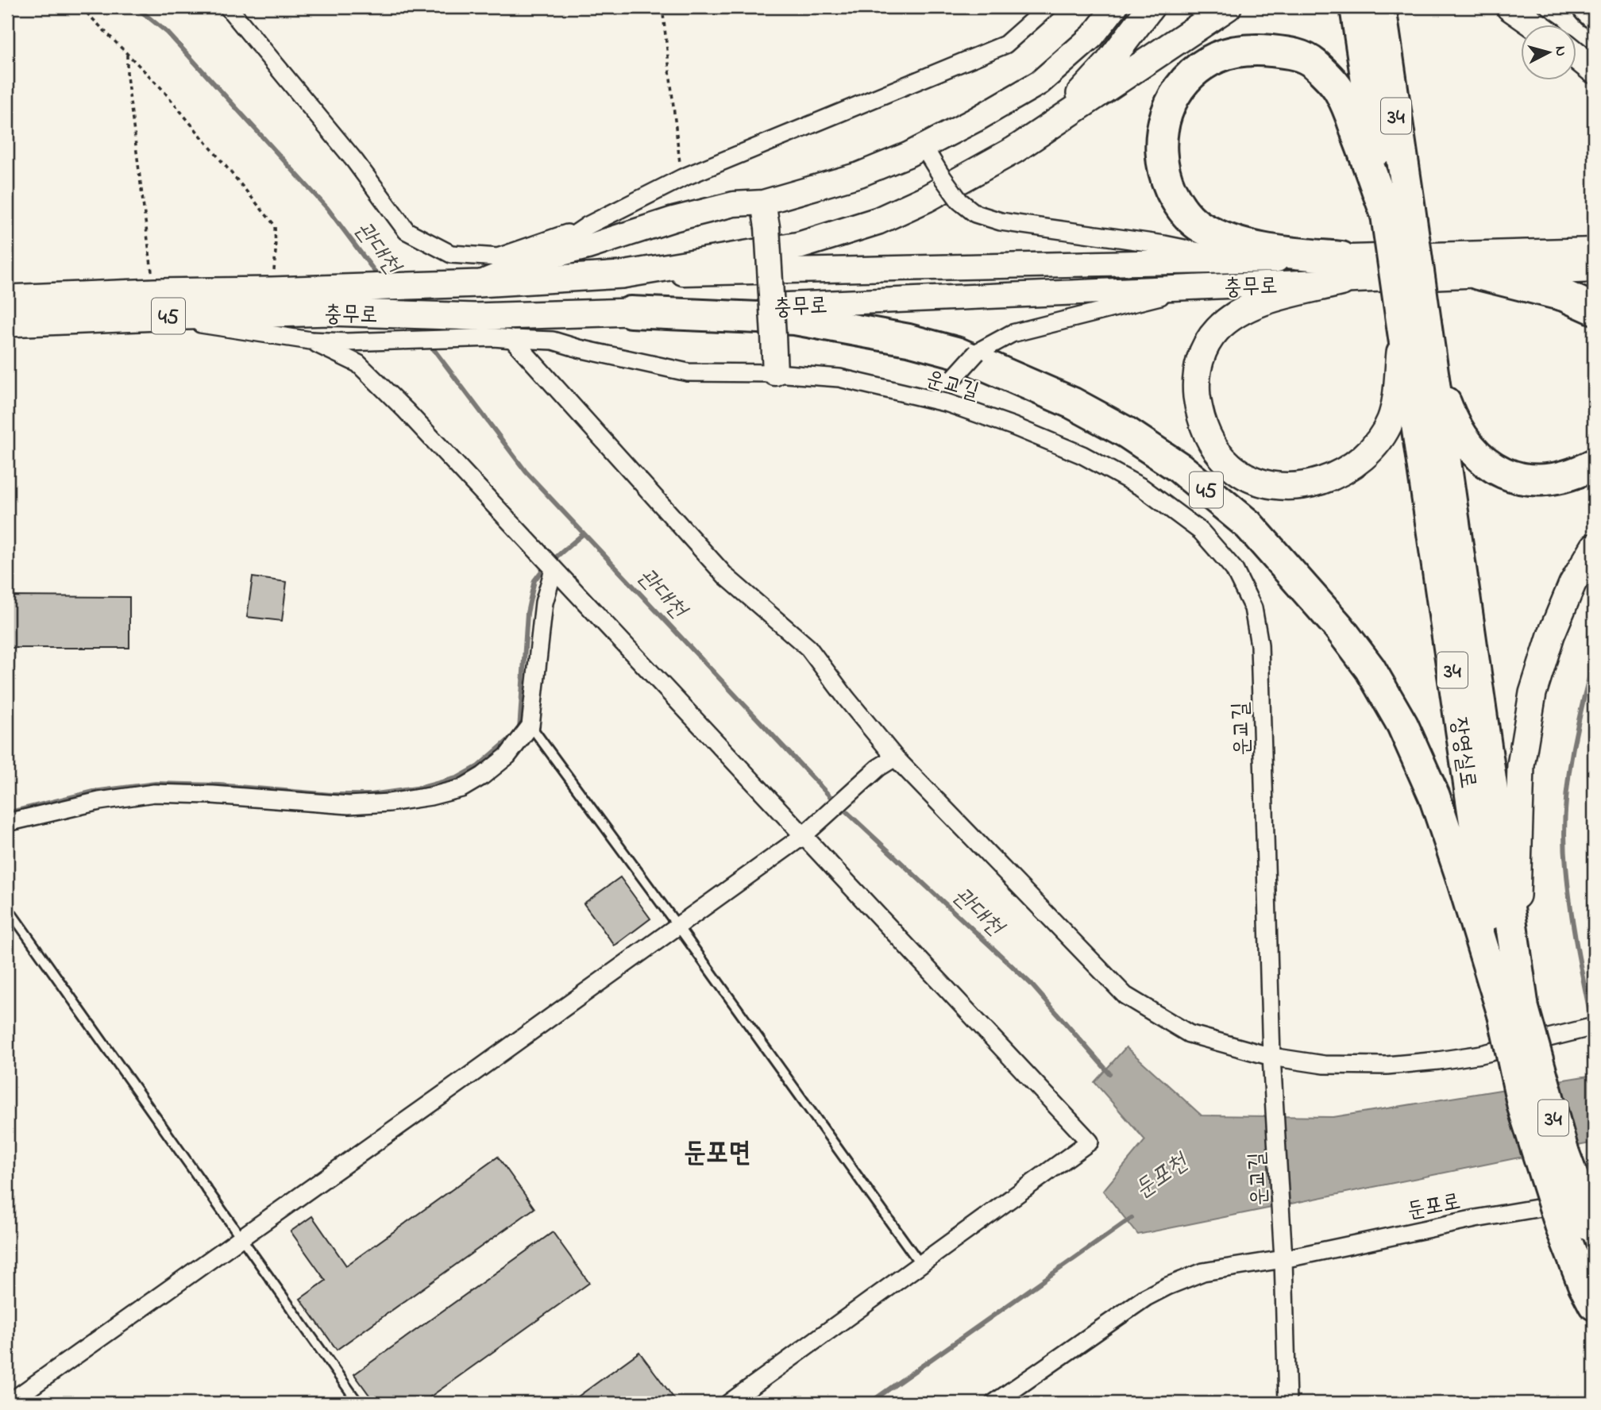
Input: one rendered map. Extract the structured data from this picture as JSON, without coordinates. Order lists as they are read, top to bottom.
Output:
{
  "streets": {
    "highway": ["34", "45", "장영실로"],
    "main road": ["충무로"],
    "street": ["운교길", "둔포로"]
  },
  "crossings": [
    ["34", "45"],
    ["34", "장영실로"],
    ["34", "둔포로"],
    ["충무로", "45"],
    ["45", "장영실로"],
    ["운교길", "둔포로"]
  ],
  "districts": ["둔포면"],
  "water": ["관대천", "둔포천"],
  "north": "right"
}
